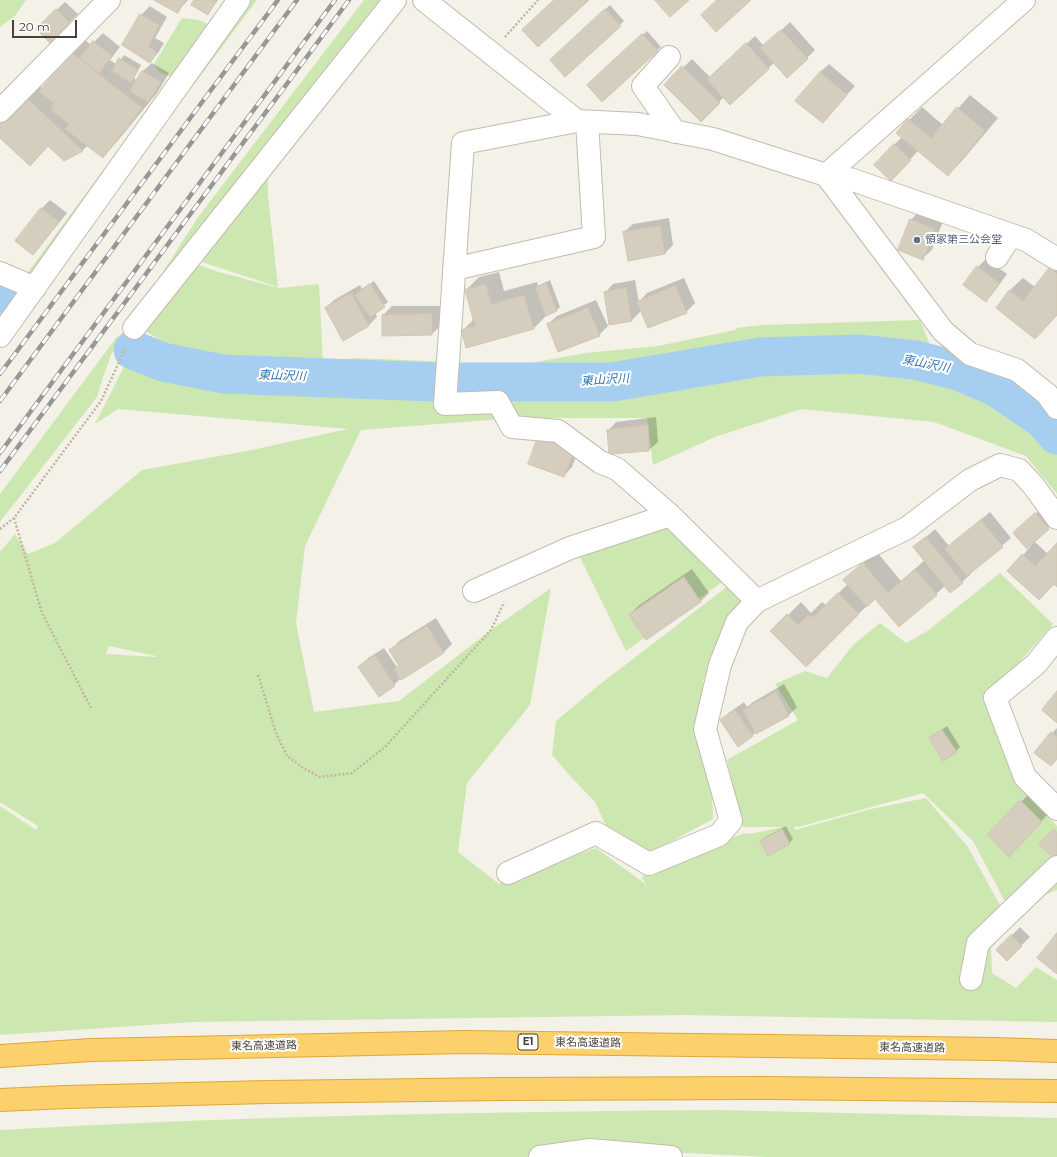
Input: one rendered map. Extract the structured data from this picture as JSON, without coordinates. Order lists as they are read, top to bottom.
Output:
{
  "streets": {
    "highway": ["E1", "東名高速道路"]
  },
  "water": ["東山沢川"],
  "places": ["領家第三公会堂"],
  "scale_bar": "20 m"
}
